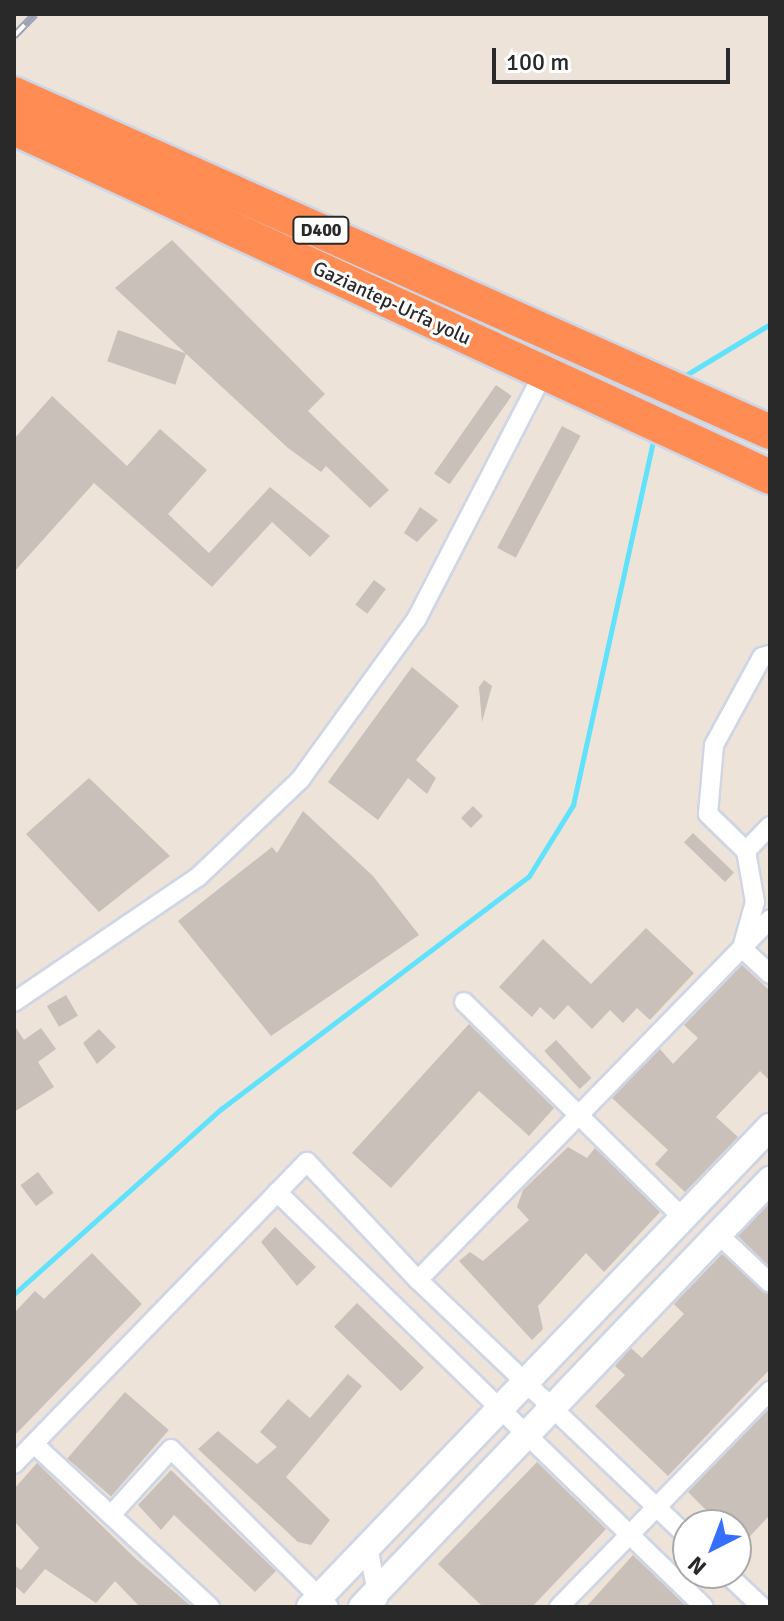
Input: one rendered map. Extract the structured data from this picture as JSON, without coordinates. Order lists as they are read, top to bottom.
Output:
{
  "streets": {
    "highway": ["D400", "Gaziantep-Urfa yolu"]
  },
  "scale_bar": "100 m",
  "north": "bottom left"
}
